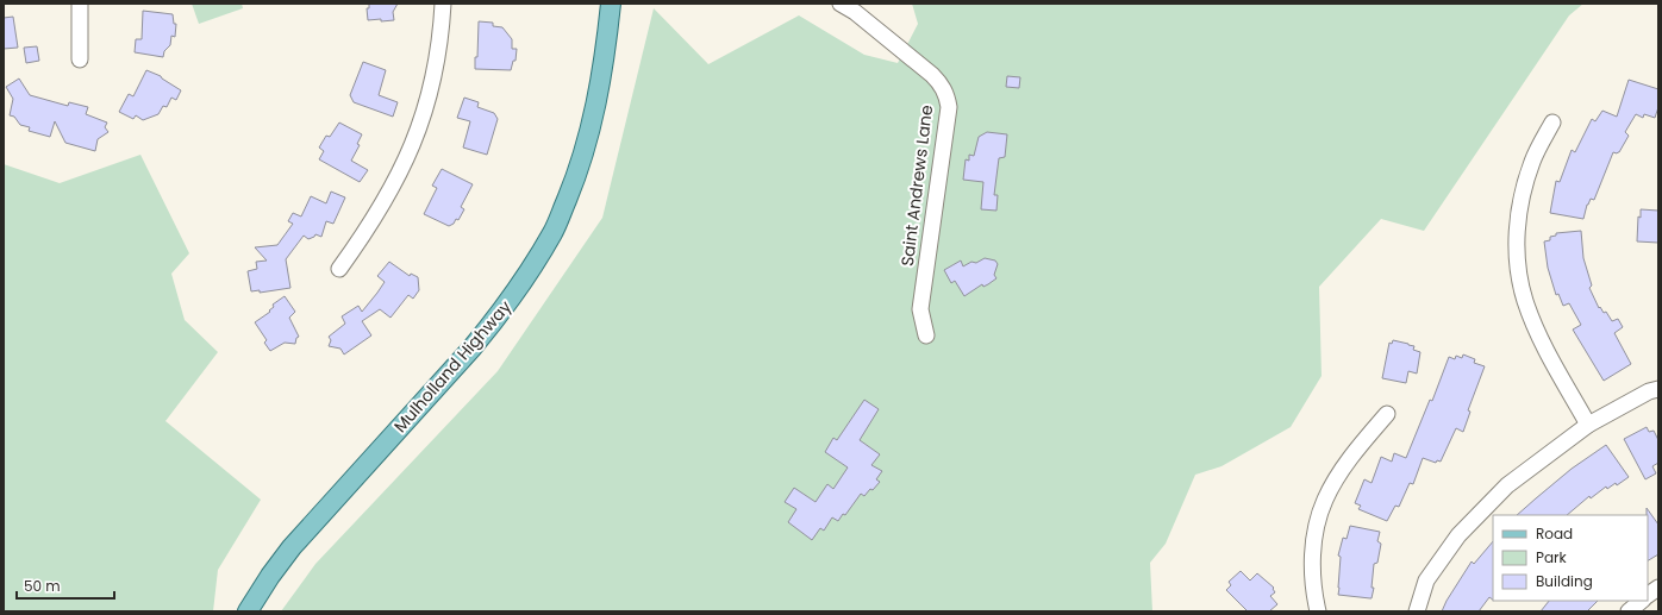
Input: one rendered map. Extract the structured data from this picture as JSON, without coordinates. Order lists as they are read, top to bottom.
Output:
{
  "streets": {
    "main road": ["Mulholland Highway"],
    "street": ["Saint Andrews Lane"]
  },
  "legend": ["Road", "Park", "Building"],
  "scale_bar": "50 m"
}
